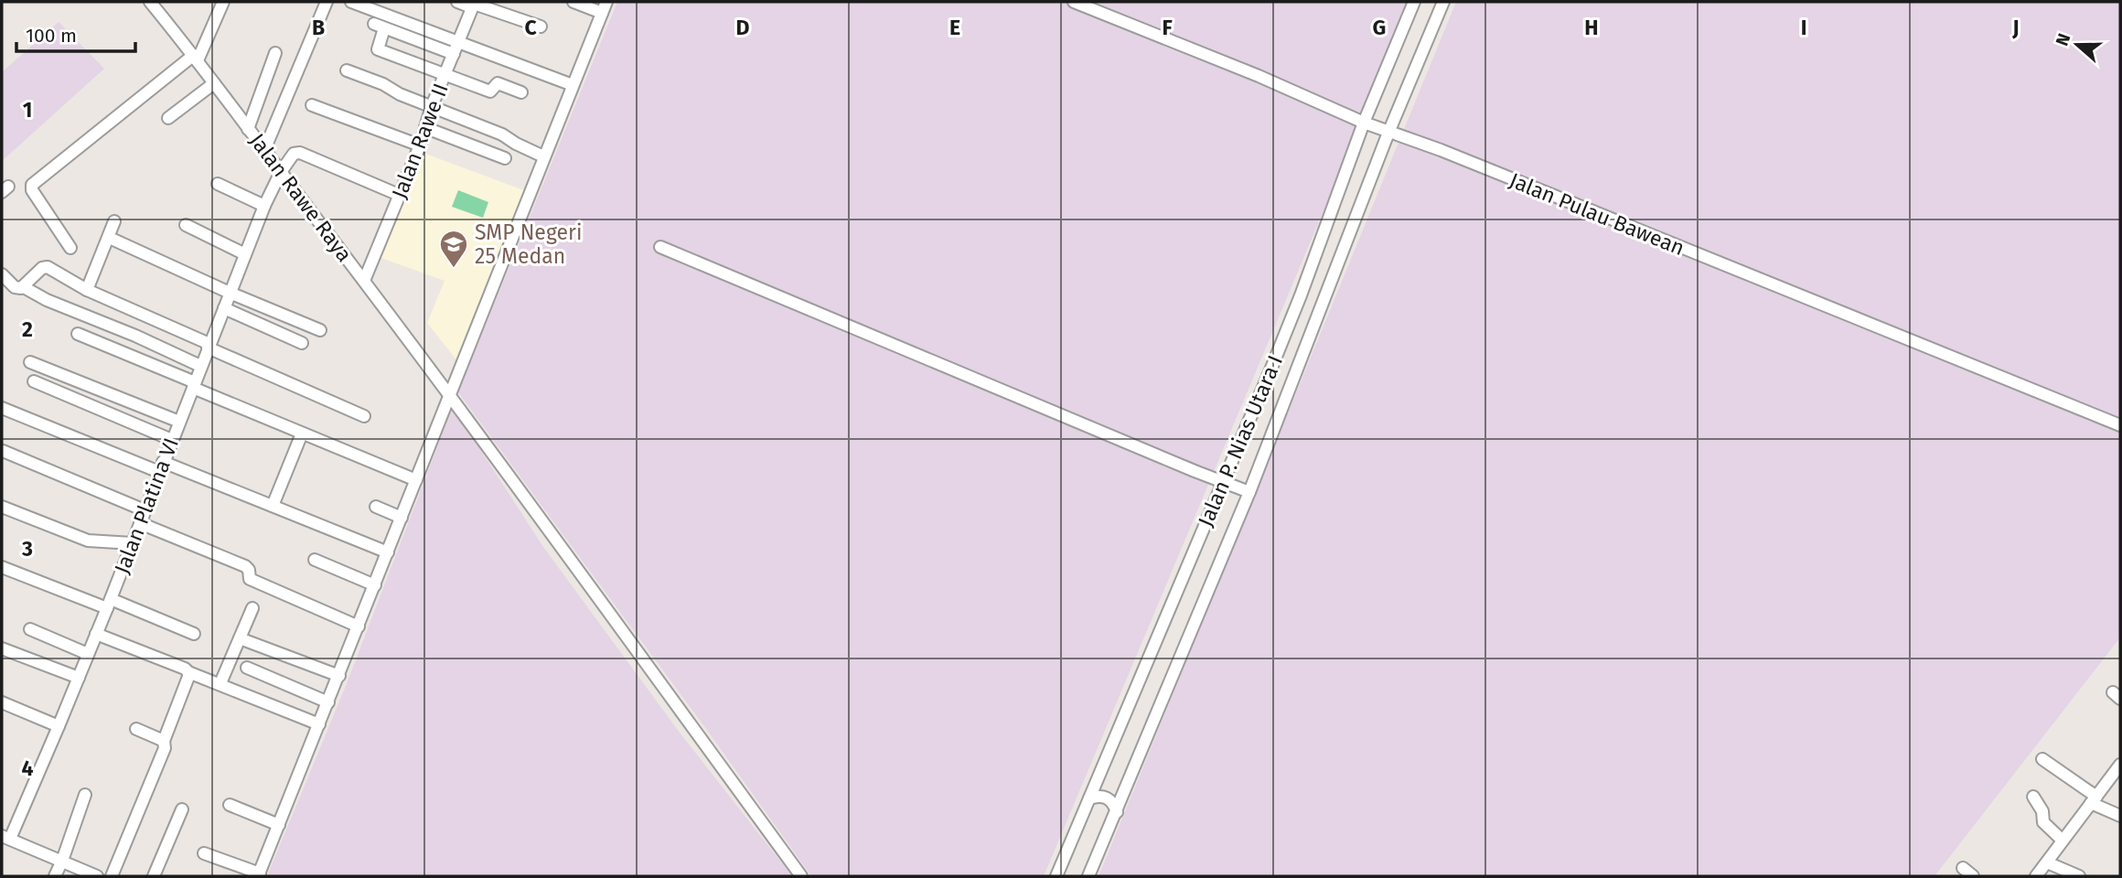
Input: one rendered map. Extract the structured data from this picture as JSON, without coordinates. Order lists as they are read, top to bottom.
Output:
{
  "streets": {
    "street": [
      "Jalan Rawe II",
      "Jalan Rawe Raya",
      "Jalan Pulau Bawean",
      "Jalan P. Nias Utara I",
      "Jalan Platina VI"
    ]
  },
  "crossings": [
    ["Jalan Rawe II", "Jalan Rawe Raya"],
    ["Jalan Rawe Raya", "Jalan Platina VI"],
    ["Jalan Pulau Bawean", "Jalan P. Nias Utara I"]
  ],
  "places": {
    "school or university": ["SMP Negeri 25 Medan"]
  },
  "scale_bar": "100 m",
  "north": "left",
  "grid": {
    "columns": [
      "B",
      "C",
      "D",
      "E",
      "F",
      "G",
      "H",
      "I",
      "J"
    ],
    "rows": [
      "1",
      "2",
      "3",
      "4"
    ]
  }
}
